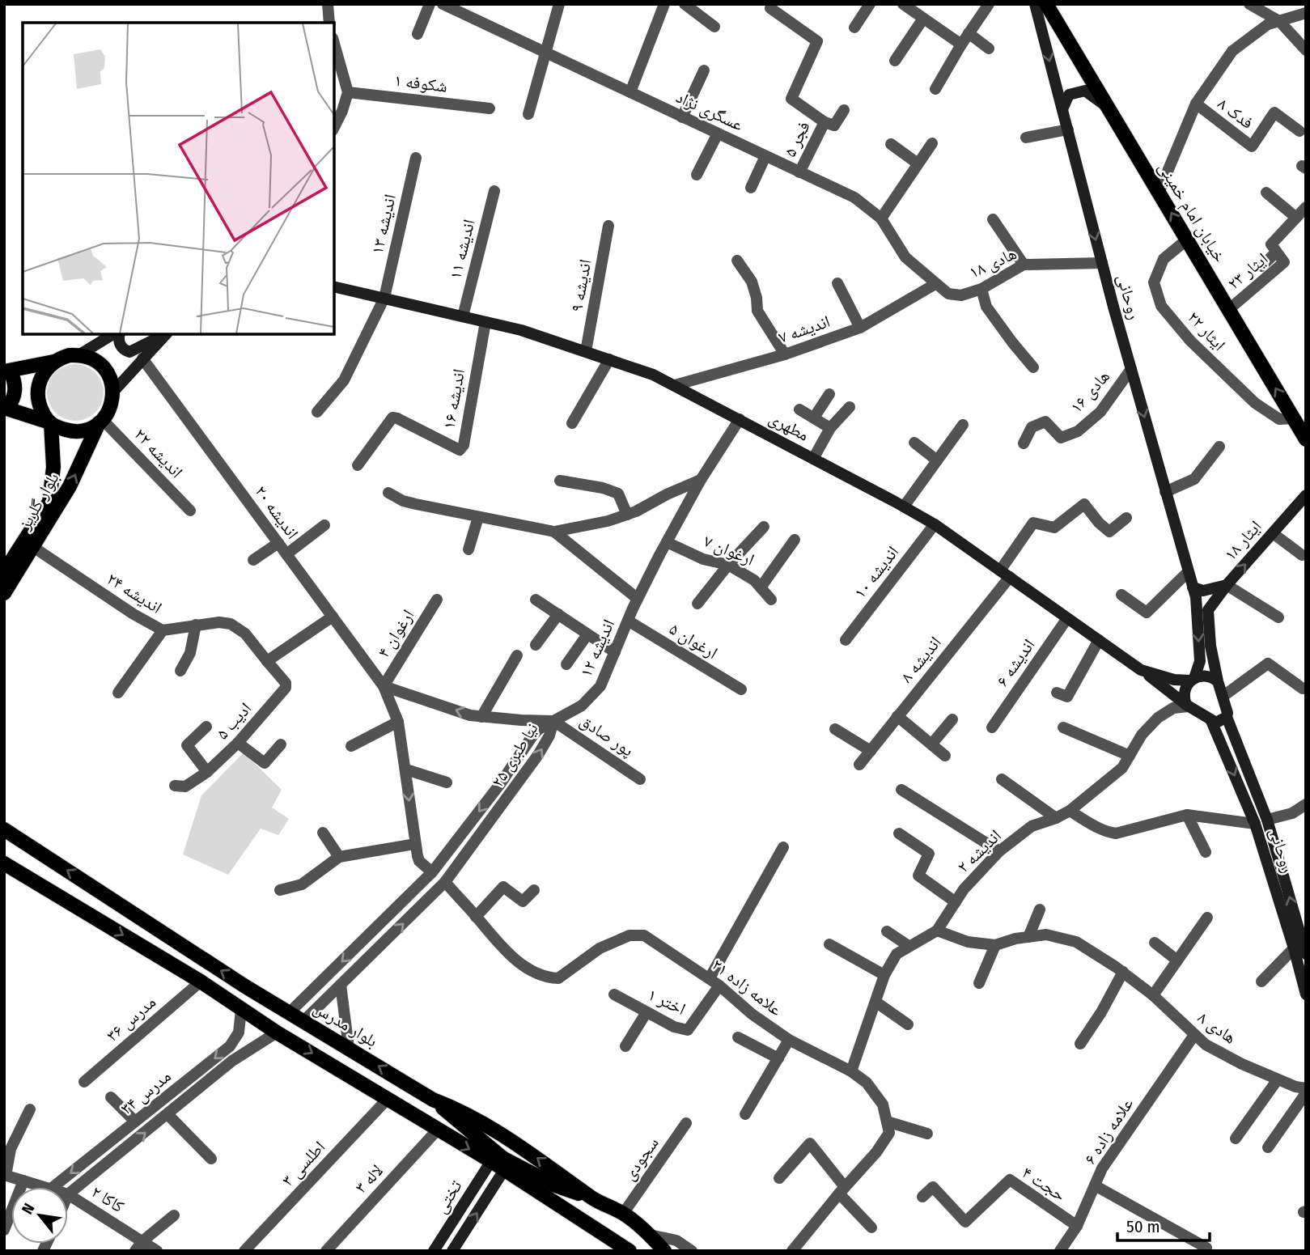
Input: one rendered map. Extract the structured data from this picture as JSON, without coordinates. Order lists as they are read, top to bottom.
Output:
{
  "streets": {
    "main road": [
      "خیابان امام خمینی",
      "روحانی",
      "مطهری",
      "بلوار گلریز",
      "ایثار ۱۸",
      "بلوار مدرس",
      "تختی"
    ],
    "street": [
      "شکوفه ۱",
      "عسگری نژاد",
      "فدک ۸",
      "فجر ۵",
      "اندیشه ١٣",
      "اندیشه ۱۱",
      "هادی ۱۸",
      "ایثار ۲۳",
      "اندیشه ۹",
      "اندیشه ۷",
      "ایثار ۲۲",
      "هادی ۱۶",
      "اندیشه ۱۶",
      "اندیشه ۲۲",
      "اندیشه ۲۰",
      "ارغوان ۷",
      "اندیشه ۱۰",
      "اندیشه ۲۴",
      "ارغوان ۴",
      "ارغوان ۵",
      "اندیشه ۱۲",
      "اندیشه ۸",
      "اندیشه ۶",
      "ادیب ۵",
      "پور صادق",
      "نیا طبری ۲۵",
      "اندیشه ۲",
      "علامه زاده ۲۱",
      "اختر ۱",
      "مدرس ۳۶",
      "هادی ۸",
      "مدرس ۳۴",
      "علامه زاده ۶",
      "سجودی",
      "اطلسی ۳",
      "لاله ۳",
      "حجت ۴",
      "کاکا ۲"
    ]
  },
  "crossings": [
    ["عسگری نژاد", "فجر ۵"],
    ["عسگری نژاد", "هادی ۱۸"],
    ["عسگری نژاد", "اندیشه ۷"],
    ["خیابان امام خمینی", "ایثار ۲۳"],
    ["خیابان امام خمینی", "ایثار ۲۲"],
    ["اندیشه ١٣", "مطهری"],
    ["اندیشه ۱۱", "مطهری"],
    ["هادی ۱۸", "روحانی"],
    ["هادی ۱۸", "اندیشه ۷"],
    ["اندیشه ۹", "مطهری"],
    ["روحانی", "هادی ۱۶"],
    ["روحانی", "مطهری"],
    ["روحانی", "ایثار ۱۸"],
    ["روحانی", "اندیشه ۲"],
    ["اندیشه ۷", "مطهری"],
    ["اندیشه ۱۶", "مطهری"],
    ["مطهری", "ایثار ۱۸"],
    ["مطهری", "اندیشه ۱۰"],
    ["مطهری", "اندیشه ۱۲"],
    ["مطهری", "اندیشه ۸"],
    ["مطهری", "اندیشه ۶"],
    ["مطهری", "اندیشه ۲"],
    ["اندیشه ۲۲", "بلوار گلریز"],
    ["بلوار گلریز", "اندیشه ۲۴"],
    ["اندیشه ۲۰", "ارغوان ۴"],
    ["ایثار ۱۸", "اندیشه ۲"],
    ["ارغوان ۷", "اندیشه ۱۲"],
    ["اندیشه ۲۴", "ادیب ۵"],
    ["ارغوان ۵", "اندیشه ۱۲"],
    ["اندیشه ۱۲", "پور صادق"],
    ["اندیشه ۱۲", "نیا طبری ۲۵"],
    ["پور صادق", "نیا طبری ۲۵"],
    ["نیا طبری ۲۵", "علامه زاده ۲۱"],
    ["نیا طبری ۲۵", "بلوار مدرس"],
    ["اندیشه ۲", "علامه زاده ۲۱"],
    ["علامه زاده ۲۱", "اختر ۱"],
    ["بلوار مدرس", "سجودی"],
    ["هادی ۸", "علامه زاده ۶"],
    ["مدرس ۳۴", "کاکا ۲"],
    ["علامه زاده ۶", "حجت ۴"]
  ],
  "one_way": ["خیابان امام خمینی"],
  "scale_bar": "50 m",
  "north": "top left"
}
